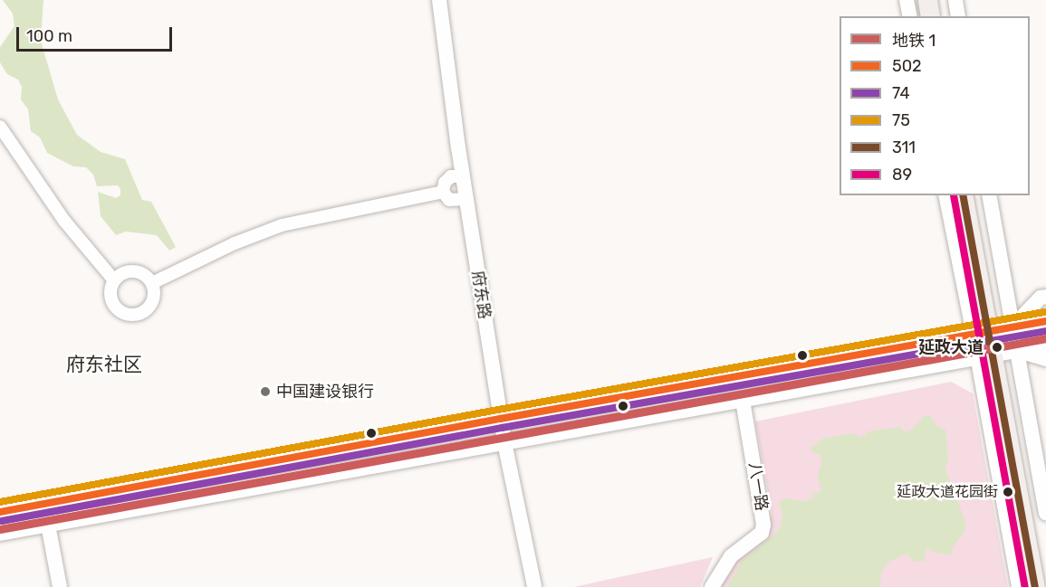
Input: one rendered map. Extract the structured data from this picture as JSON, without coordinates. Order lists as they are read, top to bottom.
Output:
{
  "streets": {
    "street": ["府东路", "八一路"]
  },
  "districts": ["府东社区"],
  "places": ["延政大道", "中国建设银行", "延政大道花园街"],
  "lines": [
    "transit line 311",
    "transit line 89",
    "transit line 75",
    "transit line 502",
    "transit line 74",
    "metro line 1"
  ],
  "legend": [
    "地铁 1",
    "502",
    "74",
    "75",
    "311",
    "89"
  ],
  "scale_bar": "100 m"
}
